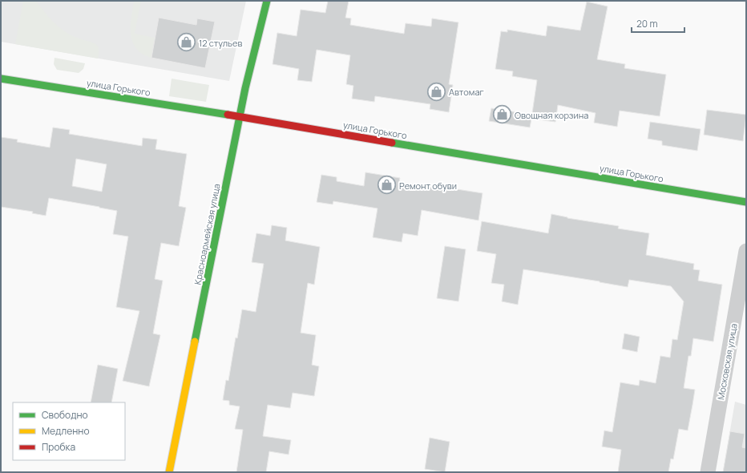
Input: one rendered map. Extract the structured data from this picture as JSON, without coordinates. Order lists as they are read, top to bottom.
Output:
{
  "streets": {
    "main road": ["улица Горького", "Красноармейская улица"],
    "street": ["Московская улица"]
  },
  "crossings": [
    ["улица Горького", "Красноармейская улица"]
  ],
  "places": {
    "shop": [
      "12 стульев",
      "Автомаг",
      "Овощная корзина",
      "Ремонт обуви"
    ]
  },
  "legend": ["Свободно", "Медленно", "Пробка"],
  "scale_bar": "20 m"
}
